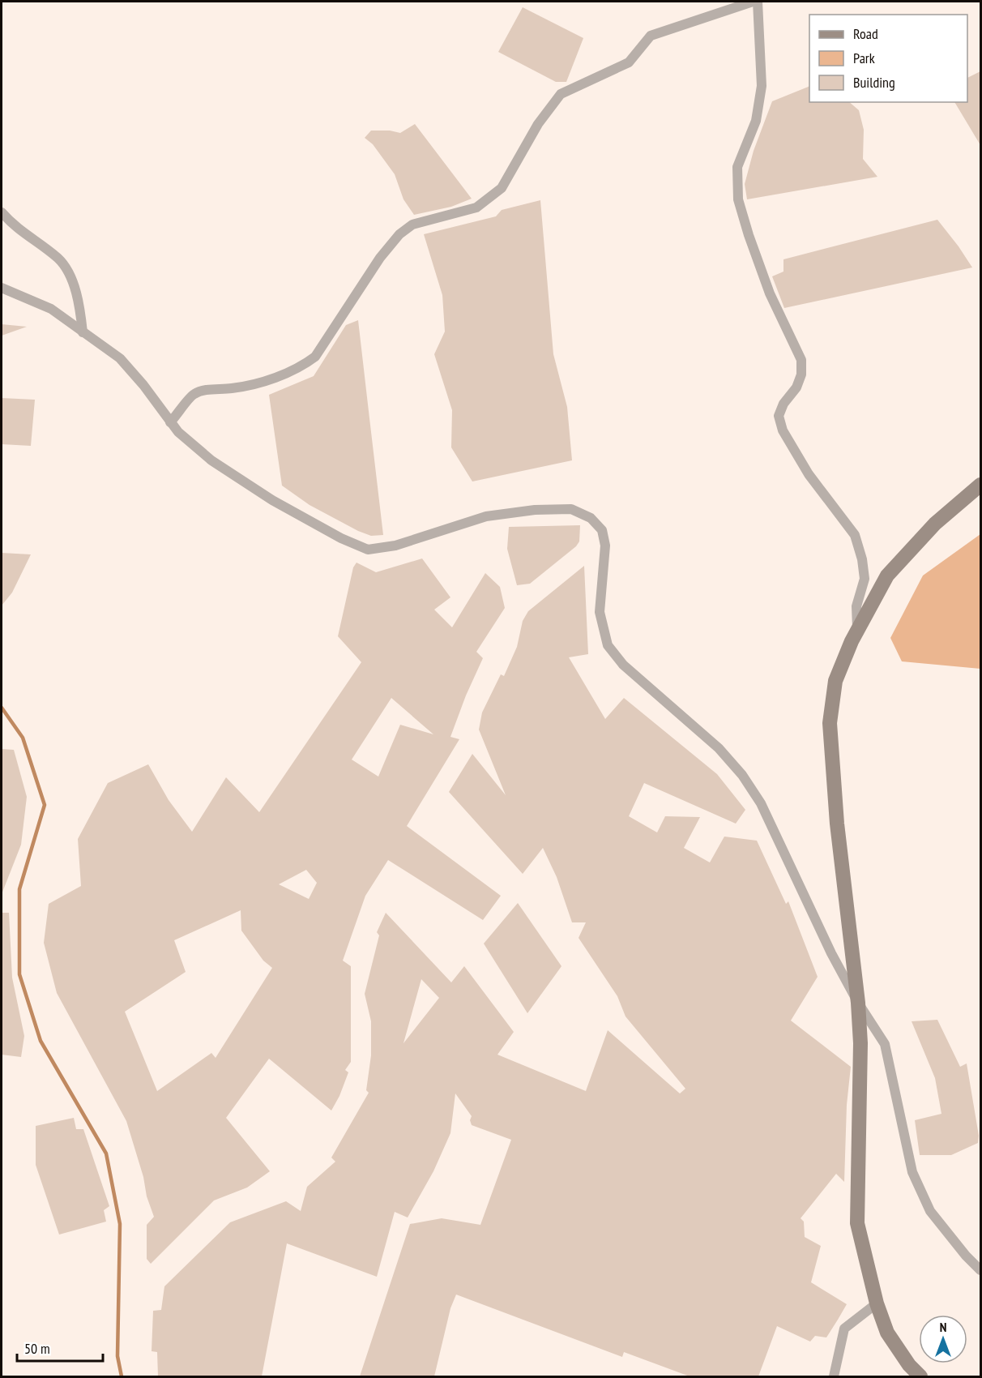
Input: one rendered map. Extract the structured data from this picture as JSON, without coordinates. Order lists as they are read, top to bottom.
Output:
{
  "legend": ["Road", "Park", "Building"],
  "scale_bar": "50 m",
  "north": "top"
}
